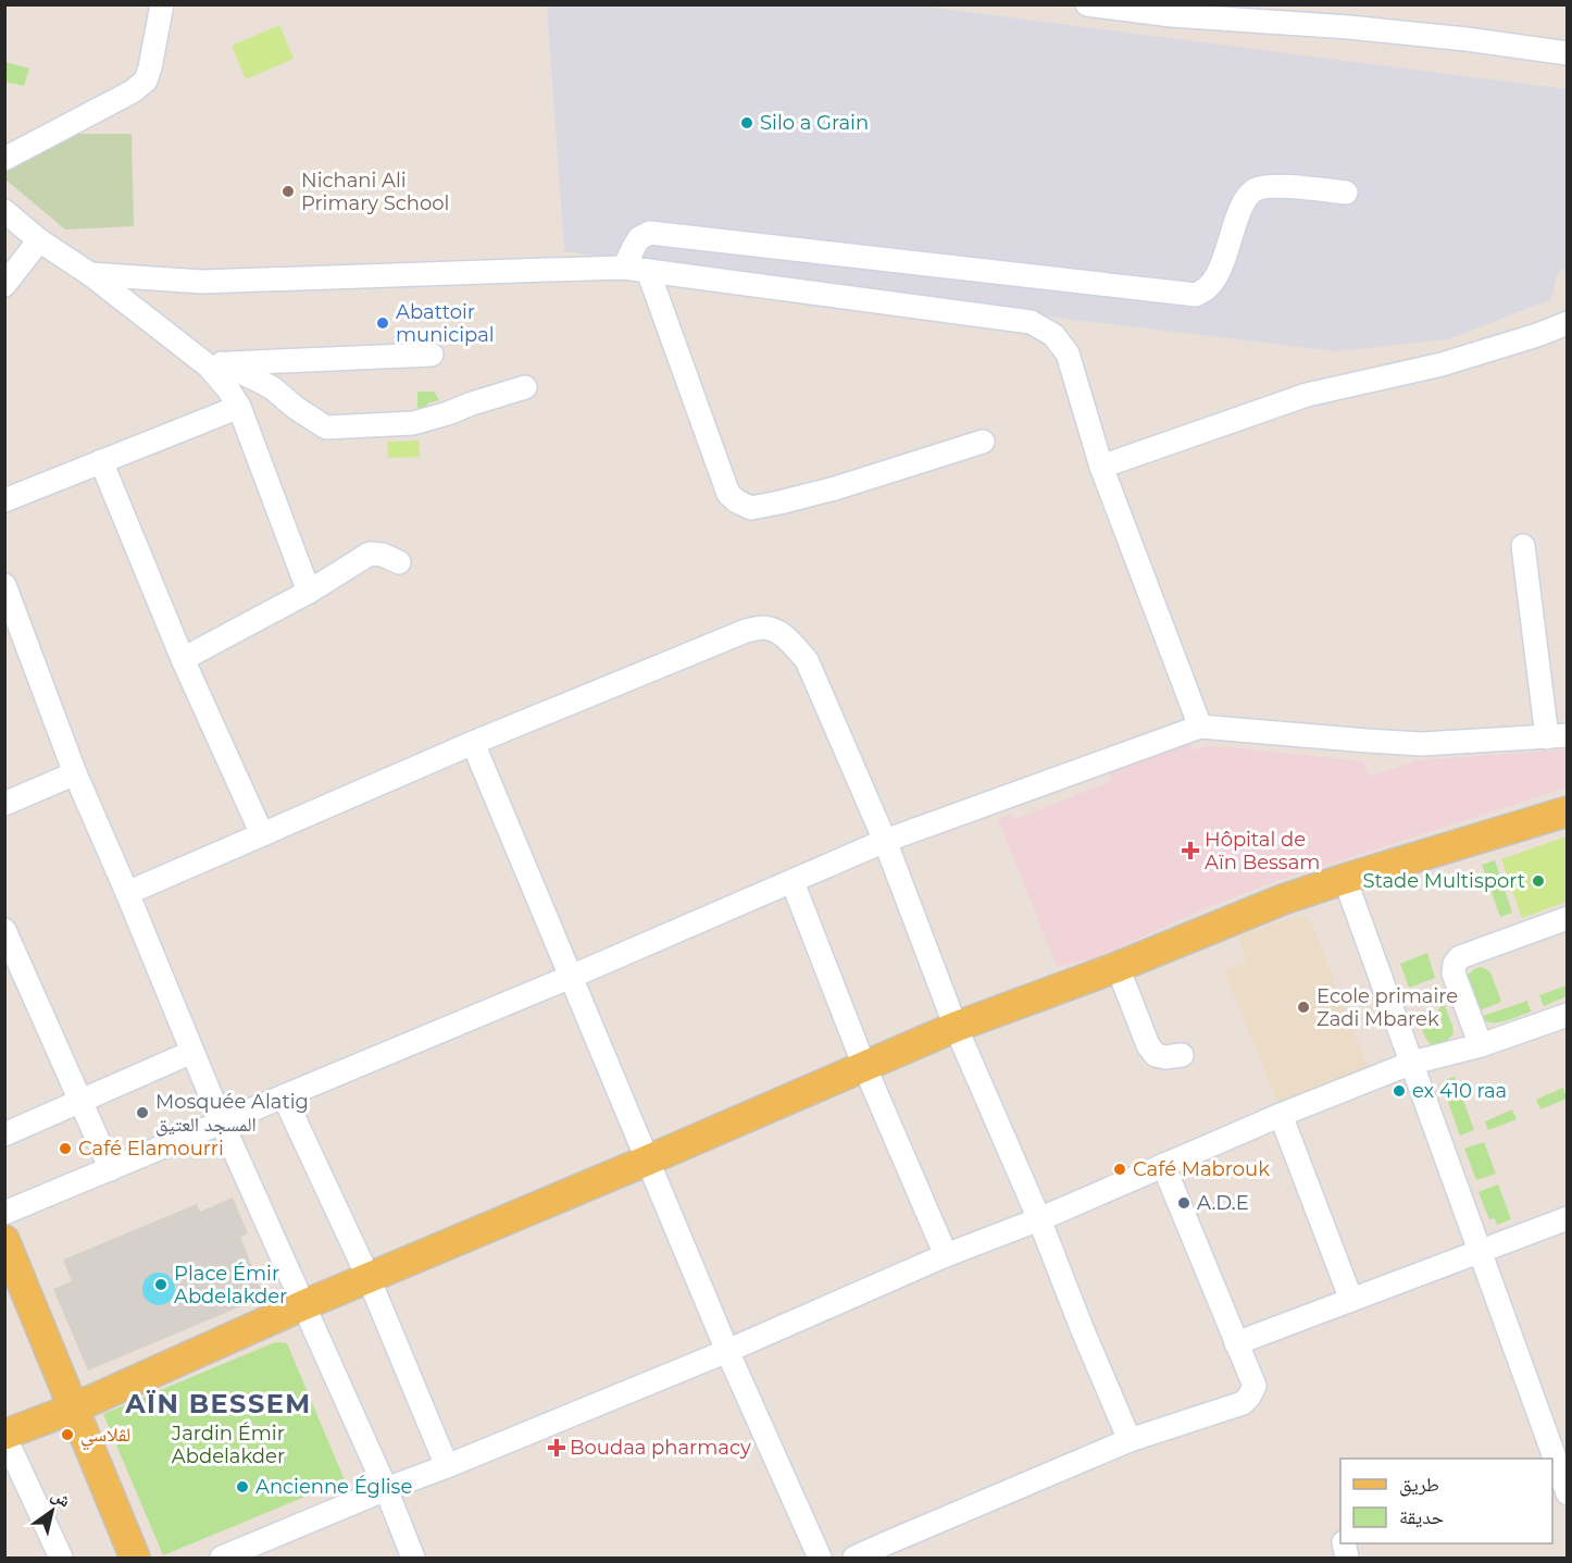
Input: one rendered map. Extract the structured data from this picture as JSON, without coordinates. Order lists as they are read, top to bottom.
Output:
{
  "districts": ["AÏN BESSEM"],
  "parks": ["Jardin Émir Abdelakder"],
  "places": {
    "other": [
      "Silo a Grain",
      "Nichani Ali Primary School",
      "Abattoir municipal",
      "Stade Multisport",
      "Ecole primaire Zadi Mbarek",
      "ex 410 raa",
      "Mosquée Alatig المسجد العتيق",
      "Café Elamourri",
      "Café Mabrouk",
      "A.D.E",
      "Place Émir Abdelakder",
      "لڨلاسي",
      "Ancienne Église"
    ],
    "health": ["Hôpital de Aïn Bessam", "Boudaa pharmacy"]
  },
  "legend": ["طريق", "حديقة"],
  "north": "top right"
}
